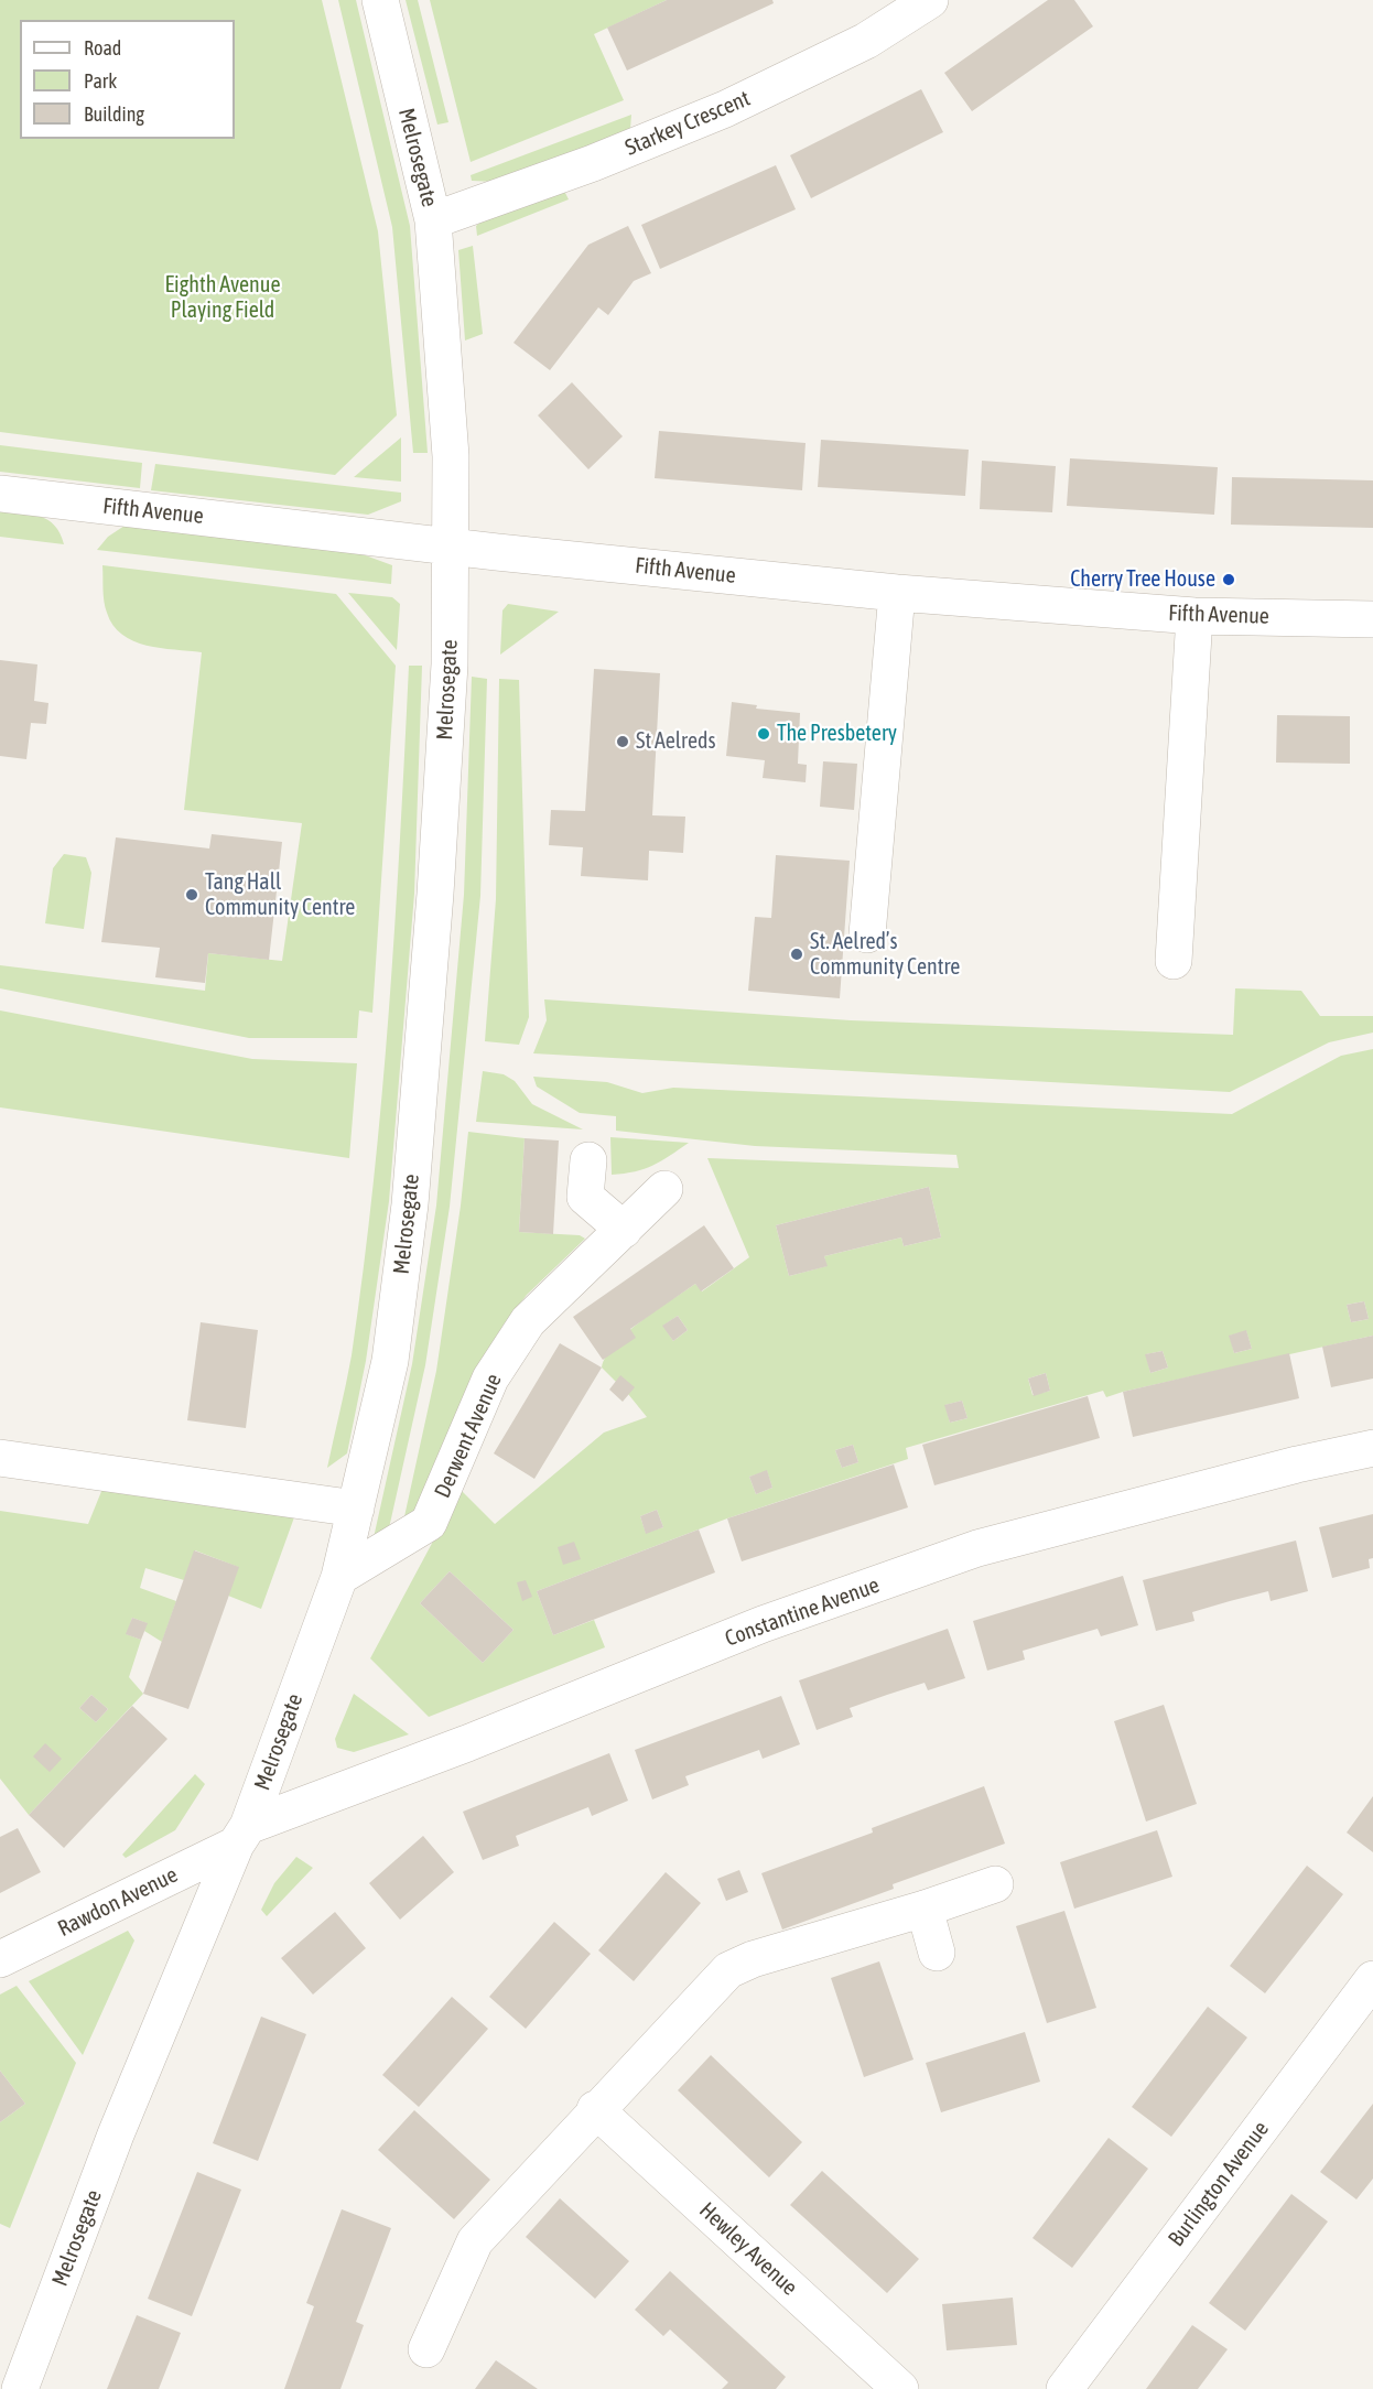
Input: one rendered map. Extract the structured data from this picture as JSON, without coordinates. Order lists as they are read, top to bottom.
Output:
{
  "streets": {
    "street": [
      "Starkey Crescent",
      "Melrosegate",
      "Fifth Avenue",
      "Derwent Avenue",
      "Constantine Avenue",
      "Rawdon Avenue",
      "Burlington Avenue",
      "Hewley Avenue"
    ]
  },
  "crossings": [
    ["Starkey Crescent", "Melrosegate"],
    ["Melrosegate", "Fifth Avenue"],
    ["Melrosegate", "Derwent Avenue"],
    ["Melrosegate", "Constantine Avenue"],
    ["Melrosegate", "Rawdon Avenue"],
    ["Constantine Avenue", "Rawdon Avenue"]
  ],
  "parks": ["Eighth Avenue Playing Field"],
  "places": [
    "Cherry Tree House",
    "The Presbetery",
    "St Aelreds",
    "Tang Hall Community Centre",
    "St. Aelred’s Community Centre"
  ],
  "legend": ["Road", "Park", "Building"]
}
